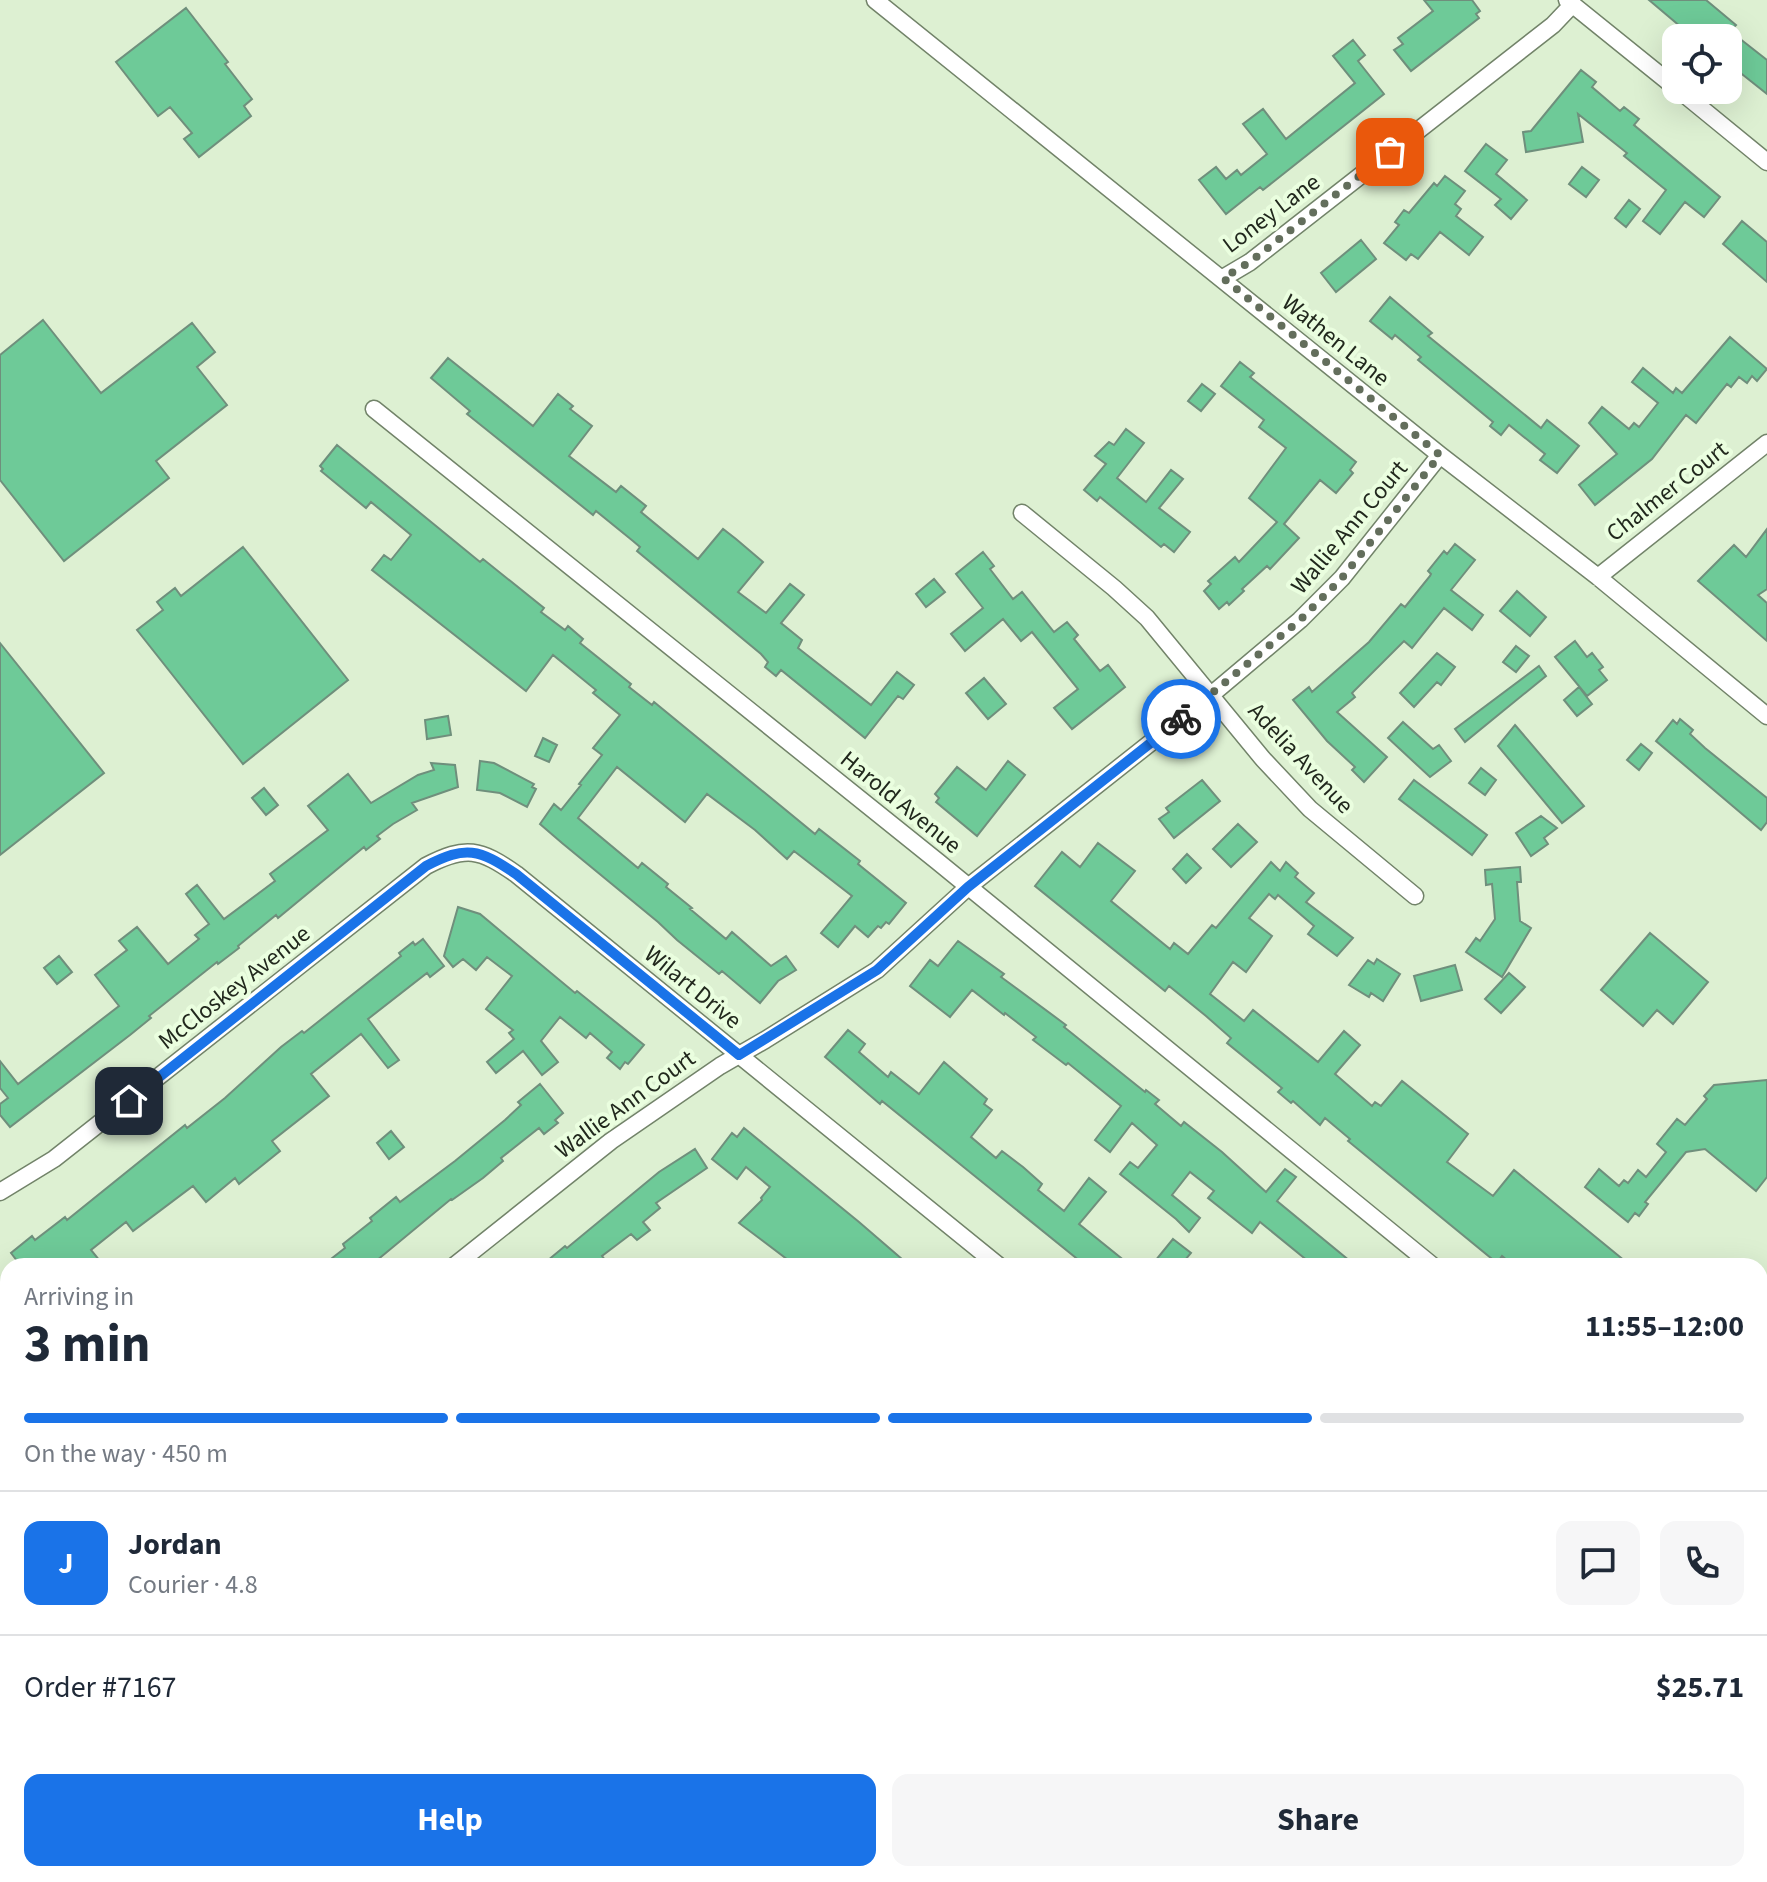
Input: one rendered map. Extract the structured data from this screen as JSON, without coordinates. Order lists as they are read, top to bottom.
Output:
{
  "streets": {
    "street": [
      "Loney Lane",
      "Wathen Lane",
      "Chalmer Court",
      "Wallie Ann Court",
      "Adelia Avenue",
      "Harold Avenue",
      "McCloskey Avenue",
      "Wilart Drive"
    ]
  },
  "crossings": [
    ["Loney Lane", "Wathen Lane"],
    ["Wathen Lane", "Chalmer Court"],
    ["Wathen Lane", "Wallie Ann Court"],
    ["Wallie Ann Court", "Adelia Avenue"],
    ["Wallie Ann Court", "Harold Avenue"],
    ["Wallie Ann Court", "Wilart Drive"],
    ["McCloskey Avenue", "Wilart Drive"]
  ],
  "page": {
    "heading": ["3 min", "Arriving in", "11:55–12:00"],
    "panel": [
      "Jordan",
      "Courier · 4.8",
      "Order #7167",
      "$25.71"
    ],
    "bar": "On the way · 450 m",
    "round": "J",
    "buttons": ["Help", "Share"]
  }
}
